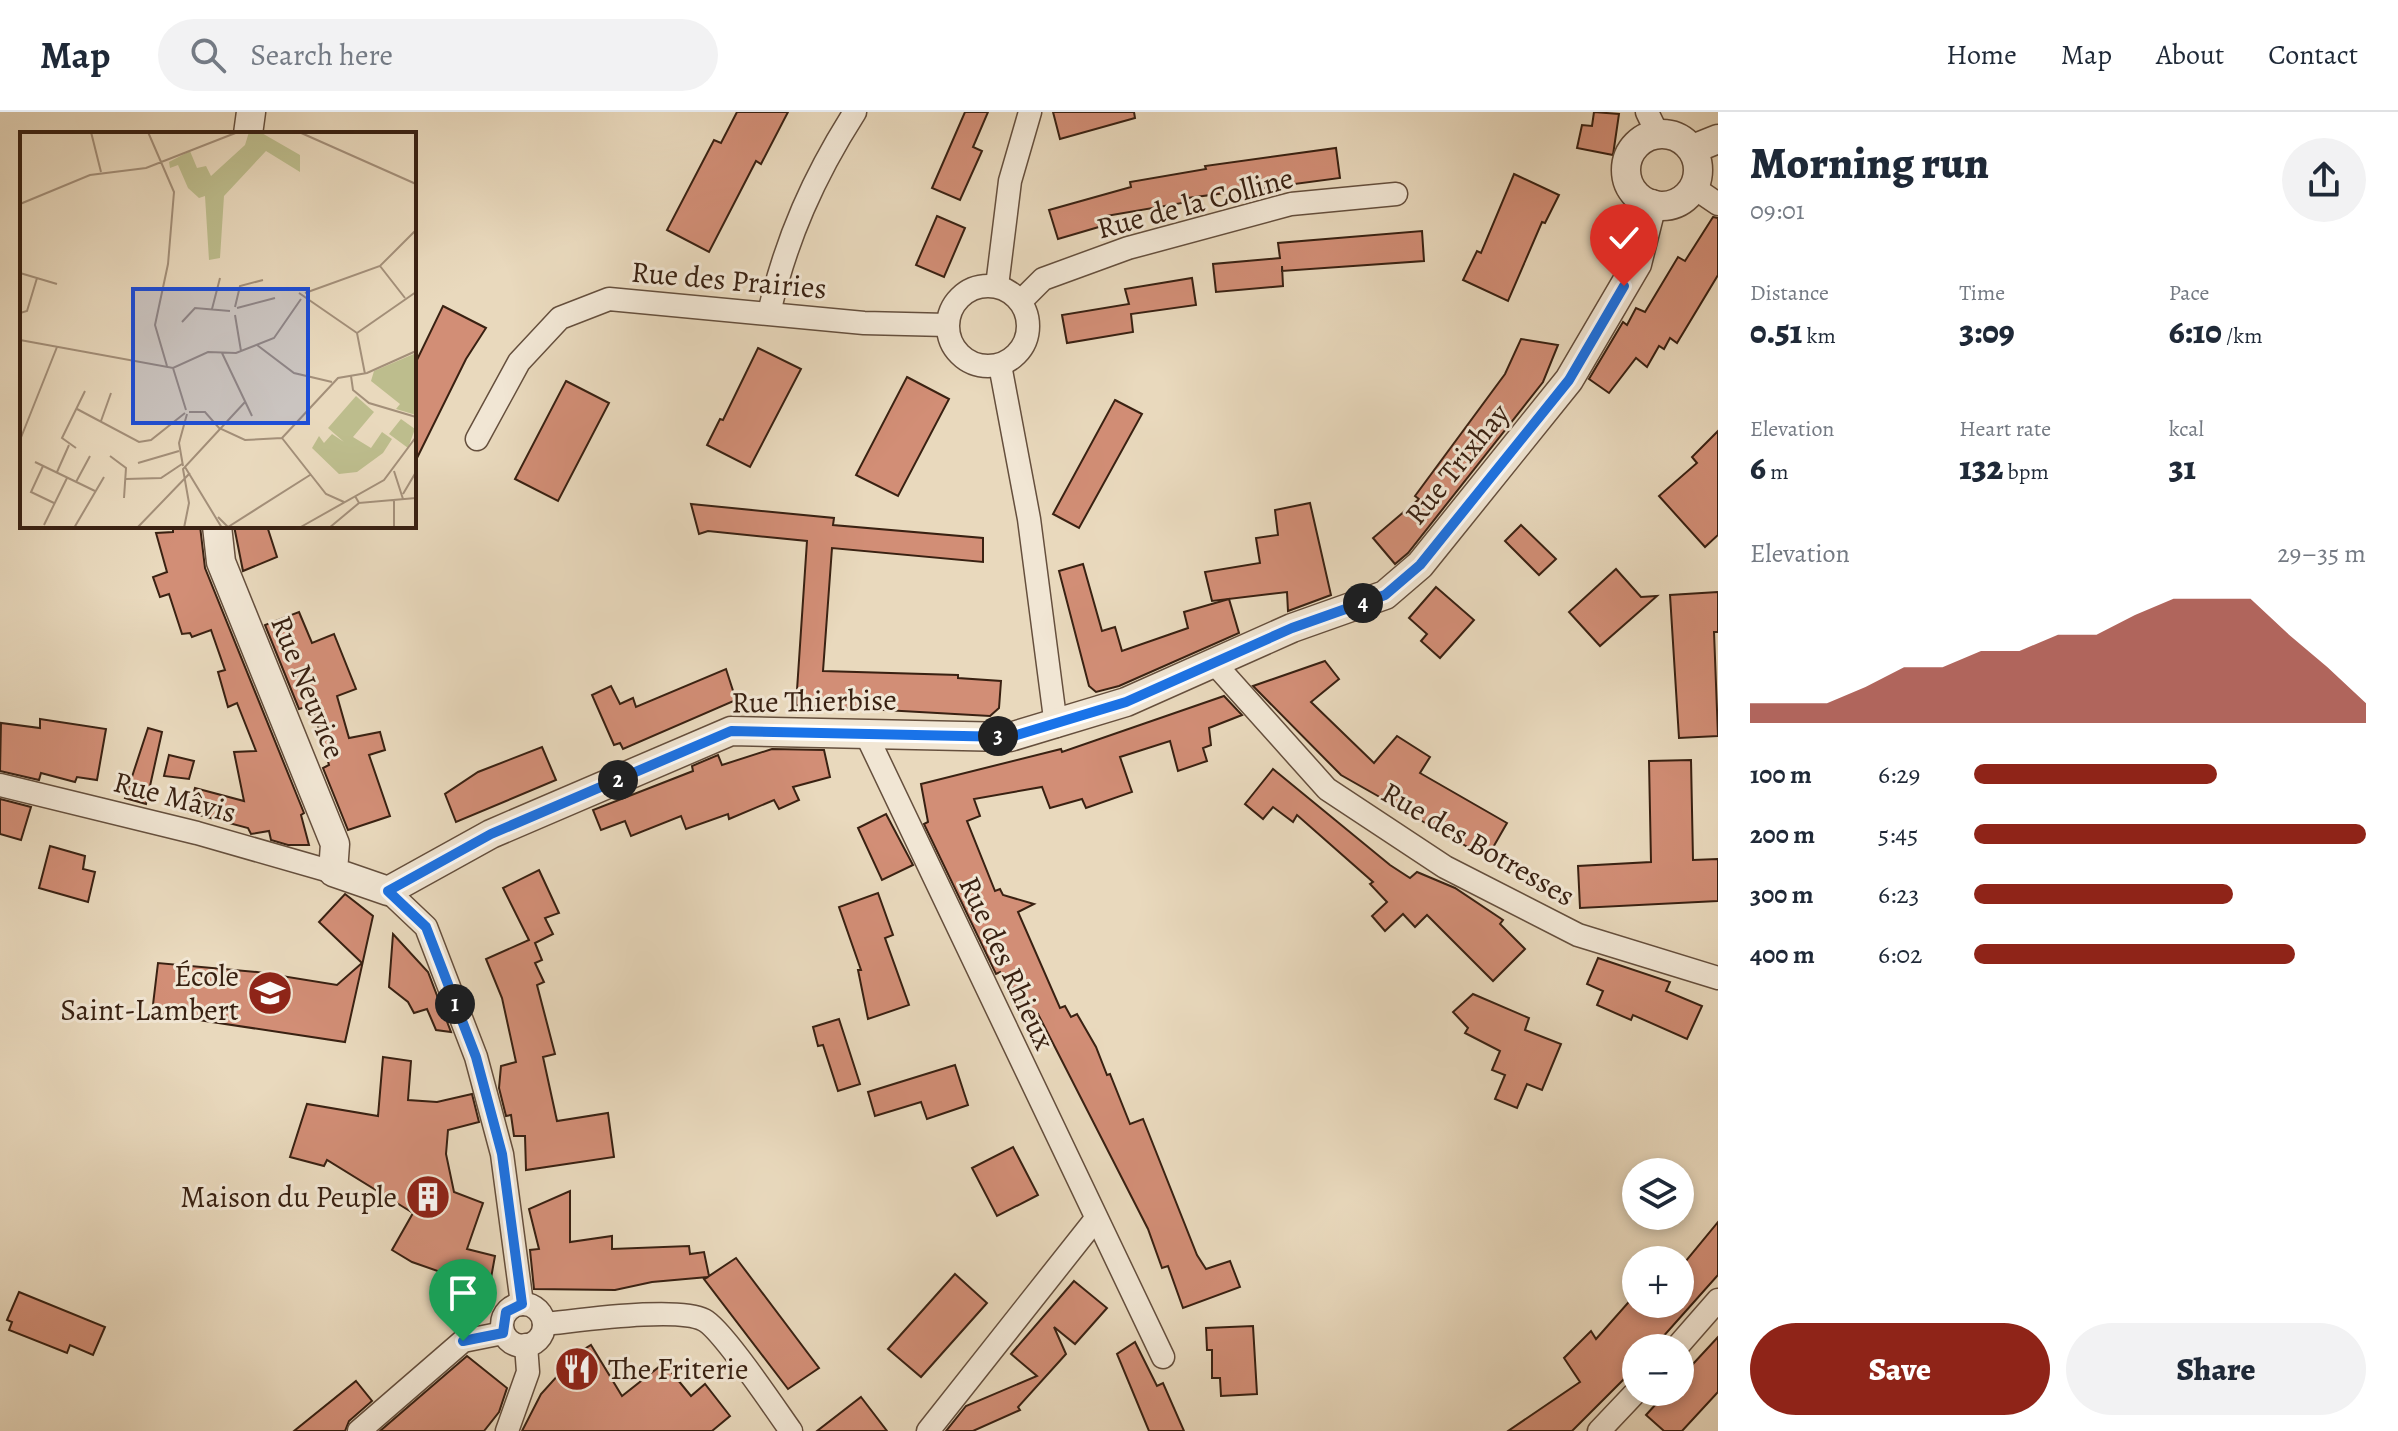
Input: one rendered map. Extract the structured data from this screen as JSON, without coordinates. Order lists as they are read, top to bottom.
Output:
{
  "streets": {
    "street": [
      "Rue de la Colline",
      "Rue des Prairies",
      "Rue Trixhay",
      "Rue Neuvice",
      "Rue Thierbise",
      "Rue Mâvis",
      "Rue des Botresses",
      "Rue des Rhieux"
    ]
  },
  "crossings": [
    ["Rue de la Colline", "Rue des Prairies"],
    ["Rue Trixhay", "Rue Thierbise"],
    ["Rue Trixhay", "Rue des Botresses"],
    ["Rue Neuvice", "Rue Mâvis"],
    ["Rue Thierbise", "Rue des Botresses"],
    ["Rue Thierbise", "Rue des Rhieux"]
  ],
  "places": {
    "school or university": ["École Saint-Lambert"],
    "building": ["Maison du Peuple"],
    "restaurant": ["The Friterie"]
  },
  "page": {
    "header": "Map",
    "search": "Search here",
    "nav": [
      "Home",
      "Map",
      "About",
      "Contact"
    ],
    "heading": ["Morning run", "09:01"],
    "stats": [
      ["Distance", "0.51 km"],
      ["Time", "3:09"],
      ["Pace", "6:10 /km"],
      ["Elevation", "6 m"],
      ["Heart rate", "132 bpm"],
      ["kcal", "31"]
    ],
    "chart": ["Elevation", "29–35 m"],
    "pins": [
      "4",
      "3",
      "2",
      "1"
    ],
    "list": [
      {
        "name": "100 m",
        "note": "6:29"
      },
      {
        "name": "200 m",
        "note": "5:45"
      },
      {
        "name": "300 m",
        "note": "6:23"
      },
      {
        "name": "400 m",
        "note": "6:02"
      }
    ],
    "map_buttons": ["+", "−"],
    "buttons": ["Save", "Share"]
  }
}
